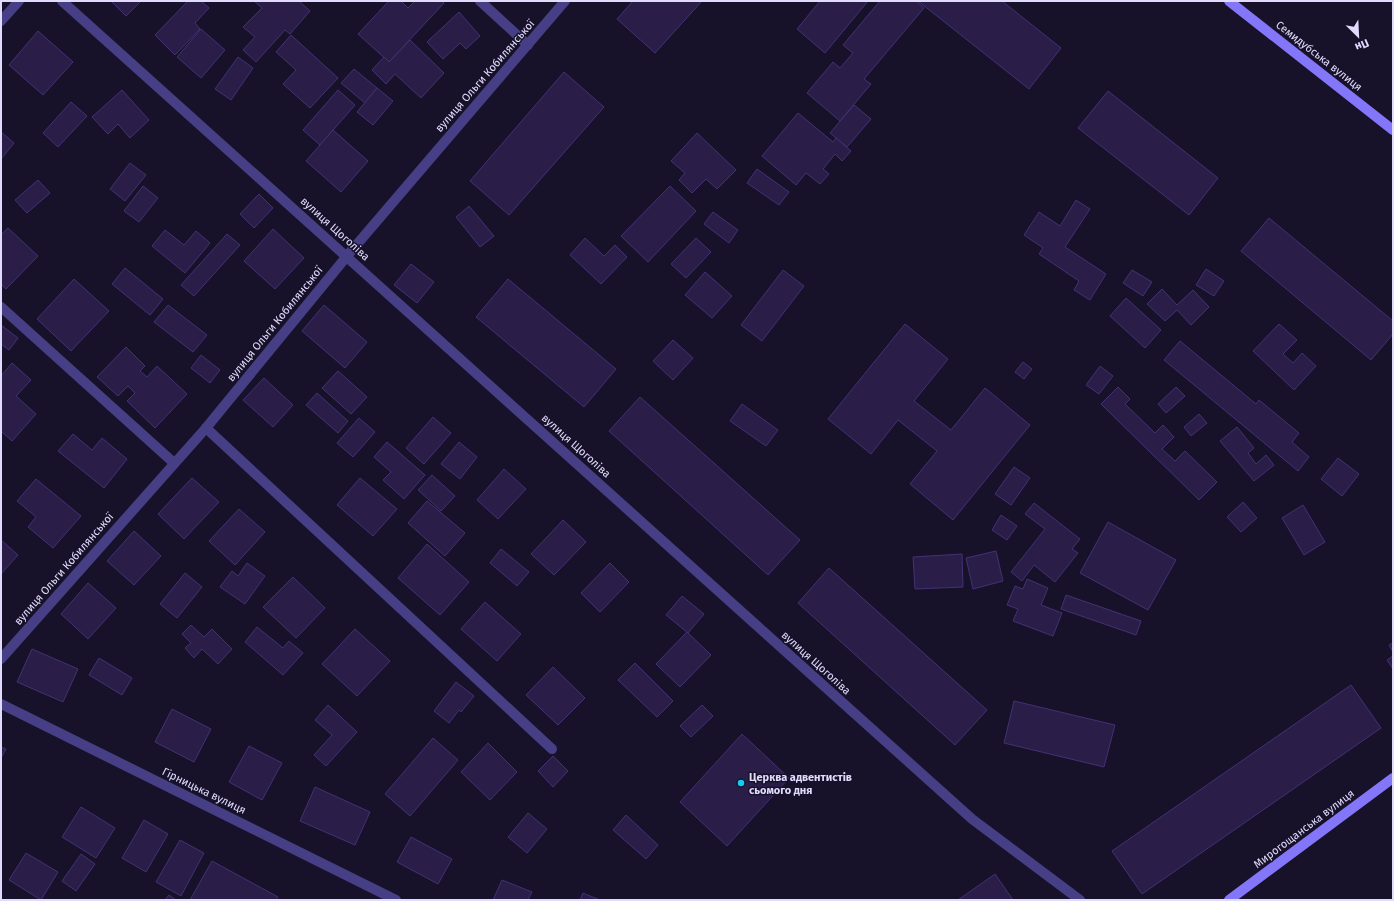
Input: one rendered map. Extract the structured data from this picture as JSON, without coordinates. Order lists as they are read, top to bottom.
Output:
{
  "streets": {
    "street": [
      "Семидубська вулиця",
      "вулиця Ольги Кобилянської",
      "вулиця Щоголіва",
      "Гірницька вулиця",
      "Мирогощанська вулиця"
    ]
  },
  "crossings": [
    ["вулиця Ольги Кобилянської", "вулиця Щоголіва"]
  ],
  "places": ["Церква адвентистів сьомого дня"],
  "north": "bottom right"
}
